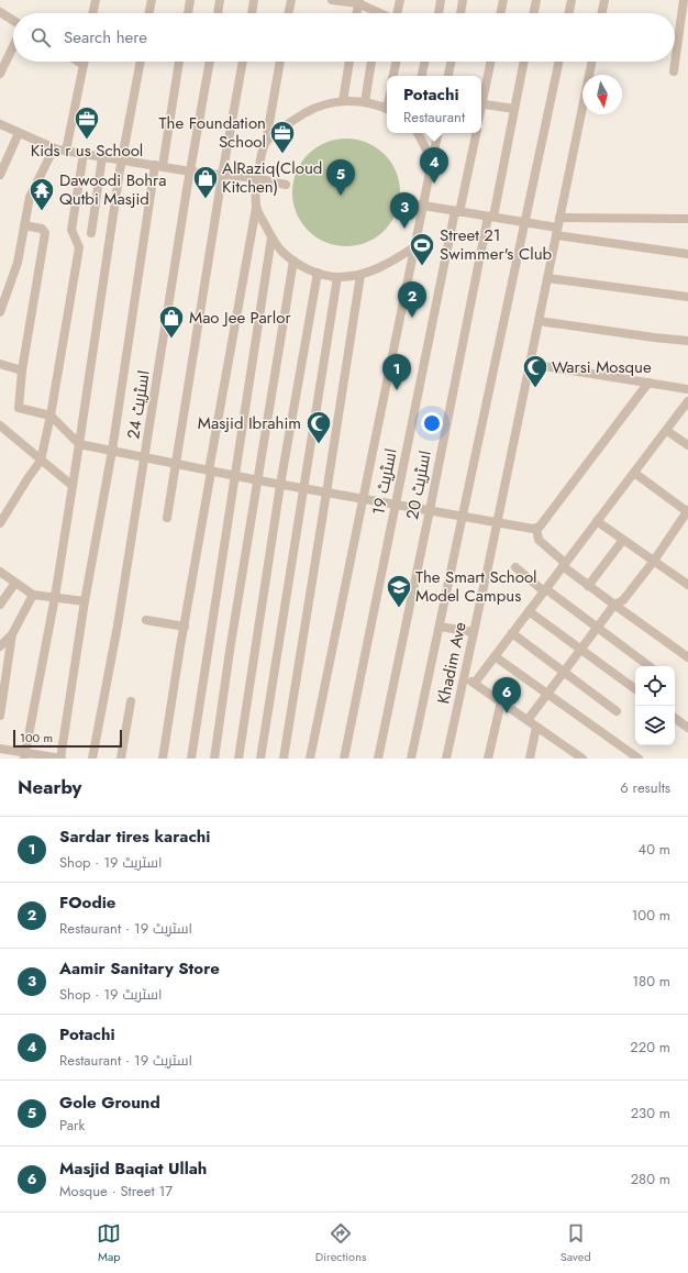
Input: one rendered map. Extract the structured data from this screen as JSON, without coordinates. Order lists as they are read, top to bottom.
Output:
{
  "streets": {
    "street": [
      "اسٹریٹ 24",
      "اسٹریٹ 19",
      "اسٹریٹ 20",
      "Khadim Ave"
    ]
  },
  "places": {
    "office": ["Kids r us School", "The Foundation School"],
    "shop": ["AlRaziq(Cloud Kitchen)", "Mao Jee Parlor"],
    "temple": ["Dawoodi Bohra Qutbi Masjid"],
    "sports": ["Street 21 Swimmer's Club"],
    "mosque": ["Warsi Mosque", "Masjid Ibrahim"],
    "school or university": ["The Smart School Model Campus"]
  },
  "scale_bar": "100 m",
  "north": "bottom",
  "page": {
    "search": "Search here",
    "popup": ["Potachi", "Restaurant"],
    "pins": [
      "4",
      "5",
      "3",
      "2",
      "1",
      "6"
    ],
    "scale": "100 m",
    "heading": ["Nearby", "6 results"],
    "list": [
      {
        "mark": "1",
        "name": "Sardar tires karachi",
        "note": "Shop · اسٹریٹ 19",
        "value": "40 m"
      },
      {
        "mark": "2",
        "name": "FOodie",
        "note": "Restaurant · اسٹریٹ 19",
        "value": "100 m"
      },
      {
        "mark": "3",
        "name": "Aamir Sanitary Store",
        "note": "Shop · اسٹریٹ 19",
        "value": "180 m"
      },
      {
        "mark": "4",
        "name": "Potachi",
        "note": "Restaurant · اسٹریٹ 19",
        "value": "220 m"
      },
      {
        "mark": "5",
        "name": "Gole Ground",
        "note": "Park",
        "value": "230 m"
      },
      {
        "mark": "6",
        "name": "Masjid Baqiat Ullah",
        "note": "Mosque · Street 17",
        "value": "280 m"
      }
    ],
    "nav": ["Map", "Directions", "Saved"]
  }
}
